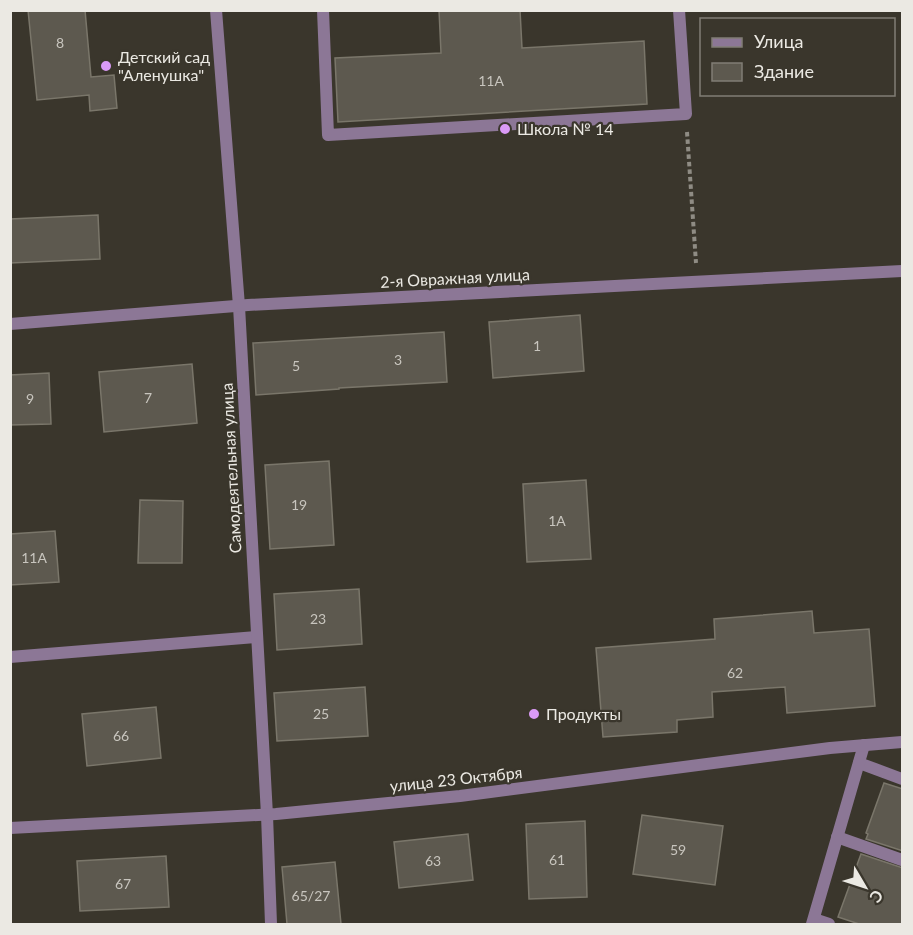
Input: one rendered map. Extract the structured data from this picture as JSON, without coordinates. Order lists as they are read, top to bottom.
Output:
{
  "streets": {
    "street": ["2-я Овражная улица", "Самодеятельная улица", "улица 23 Октября"]
  },
  "crossings": [
    ["2-я Овражная улица", "Самодеятельная улица"],
    ["Самодеятельная улица", "улица 23 Октября"]
  ],
  "places": ["Детский сад \"Аленушка\"", "Школа № 14", "Продукты"],
  "house_numbers": [
    "8",
    "11А",
    "1",
    "3",
    "5",
    "7",
    "9",
    "19",
    "1А",
    "11А",
    "23",
    "62",
    "25",
    "66",
    "59",
    "61",
    "63",
    "67",
    "65/27"
  ],
  "legend": ["Улица", "Здание"],
  "north": "bottom right"
}
